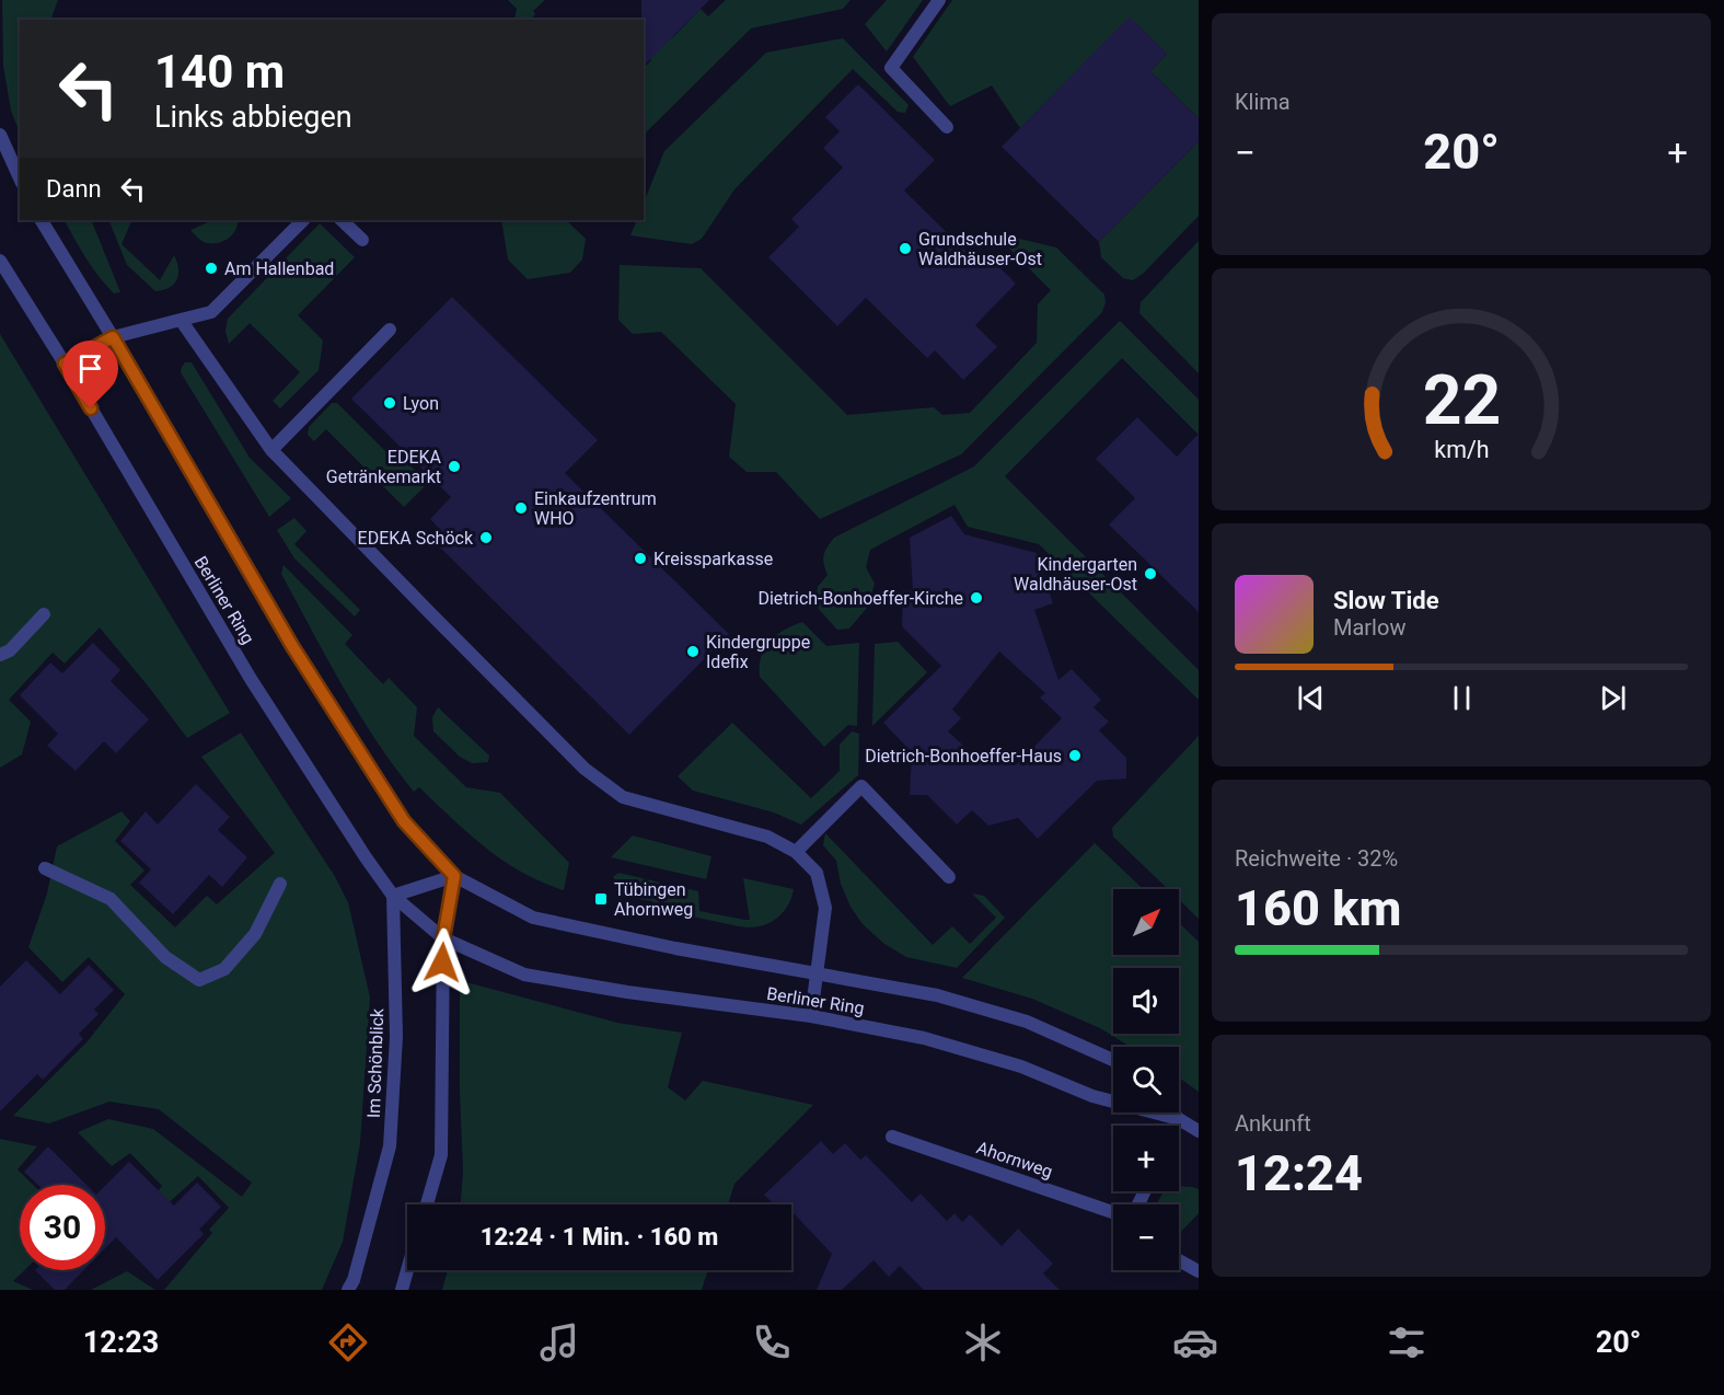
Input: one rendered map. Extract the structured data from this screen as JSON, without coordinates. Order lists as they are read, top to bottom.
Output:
{
  "streets": {
    "street": ["Berliner Ring", "Im Schönblick", "Ahornweg"]
  },
  "crossings": [
    ["Berliner Ring", "Im Schönblick"]
  ],
  "places": {
    "other": [
      "Grundschule Waldhäuser-Ost",
      "Am Hallenbad",
      "Lyon",
      "EDEKA Getränkemarkt",
      "Einkaufzentrum WHO",
      "EDEKA Schöck",
      "Kreissparkasse",
      "Kindergarten Waldhäuser-Ost",
      "Dietrich-Bonhoeffer-Kirche",
      "Kindergruppe Idefix",
      "Dietrich-Bonhoeffer-Haus"
    ],
    "transit": ["Tübingen Ahornweg"]
  },
  "north": "top right",
  "page": {
    "tile": [
      "Klima",
      ["Reichweite · 32%", "160 km"],
      ["Ankunft", "12:24"]
    ],
    "turn": ["140 m", "Links abbiegen"],
    "heat": ["−", "20°", "+"],
    "then": "Dann",
    "song": ["Slow Tide", "Marlow"],
    "map_buttons": ["+", "−"],
    "limit": "30",
    "trip": "12:24 · 1 Min. · 160 m",
    "tabs": ["12:23", "20°"],
    "gauge": ["22", "km/h"]
  }
}
